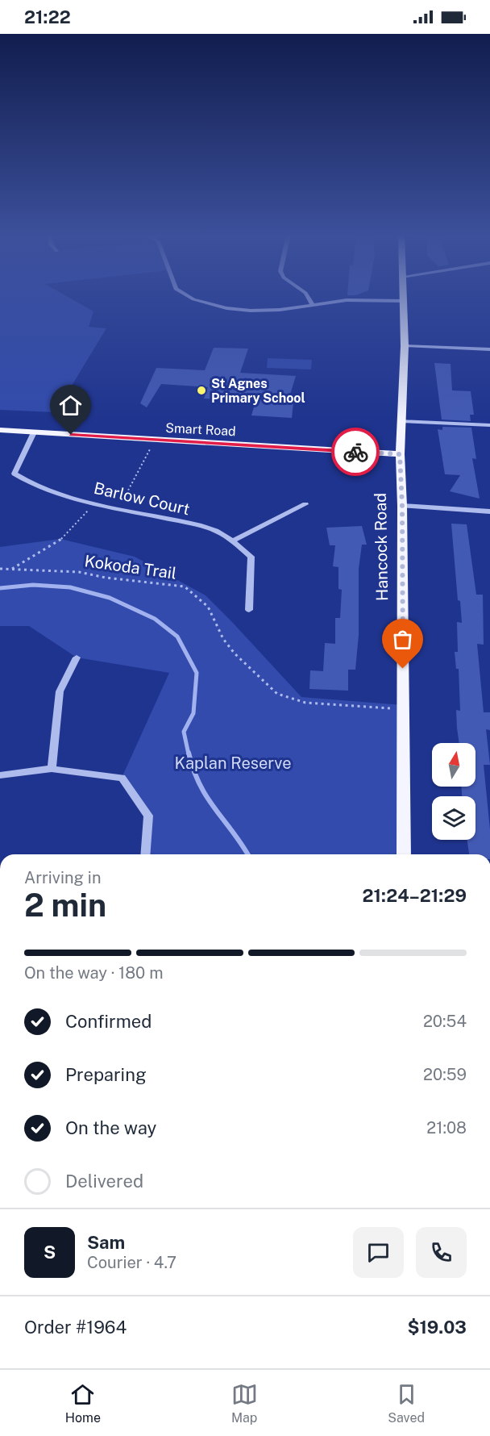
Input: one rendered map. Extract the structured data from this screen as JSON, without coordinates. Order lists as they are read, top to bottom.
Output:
{
  "streets": {
    "main road": ["Smart Road", "Hancock Road"],
    "street": ["Barlow Court"],
    "path": ["Kokoda Trail"]
  },
  "crossings": [
    ["Smart Road", "Barlow Court"],
    ["Smart Road", "Hancock Road"],
    ["Hancock Road", "Kokoda Trail"]
  ],
  "parks": ["Kaplan Reserve"],
  "places": ["St Agnes Primary School"],
  "north": "top",
  "page": {
    "status": "21:22",
    "heading": ["2 min", "Arriving in", "21:24–21:29"],
    "panel": [
      "Sam",
      "Courier · 4.7",
      "Order #1964",
      "$19.03"
    ],
    "bar": "On the way · 180 m",
    "list": [
      ["Confirmed", "20:54"],
      ["Preparing", "20:59"],
      ["On the way", "21:08"],
      "Delivered"
    ],
    "round": "S",
    "tabs": ["Home", "Map", "Saved"]
  }
}
